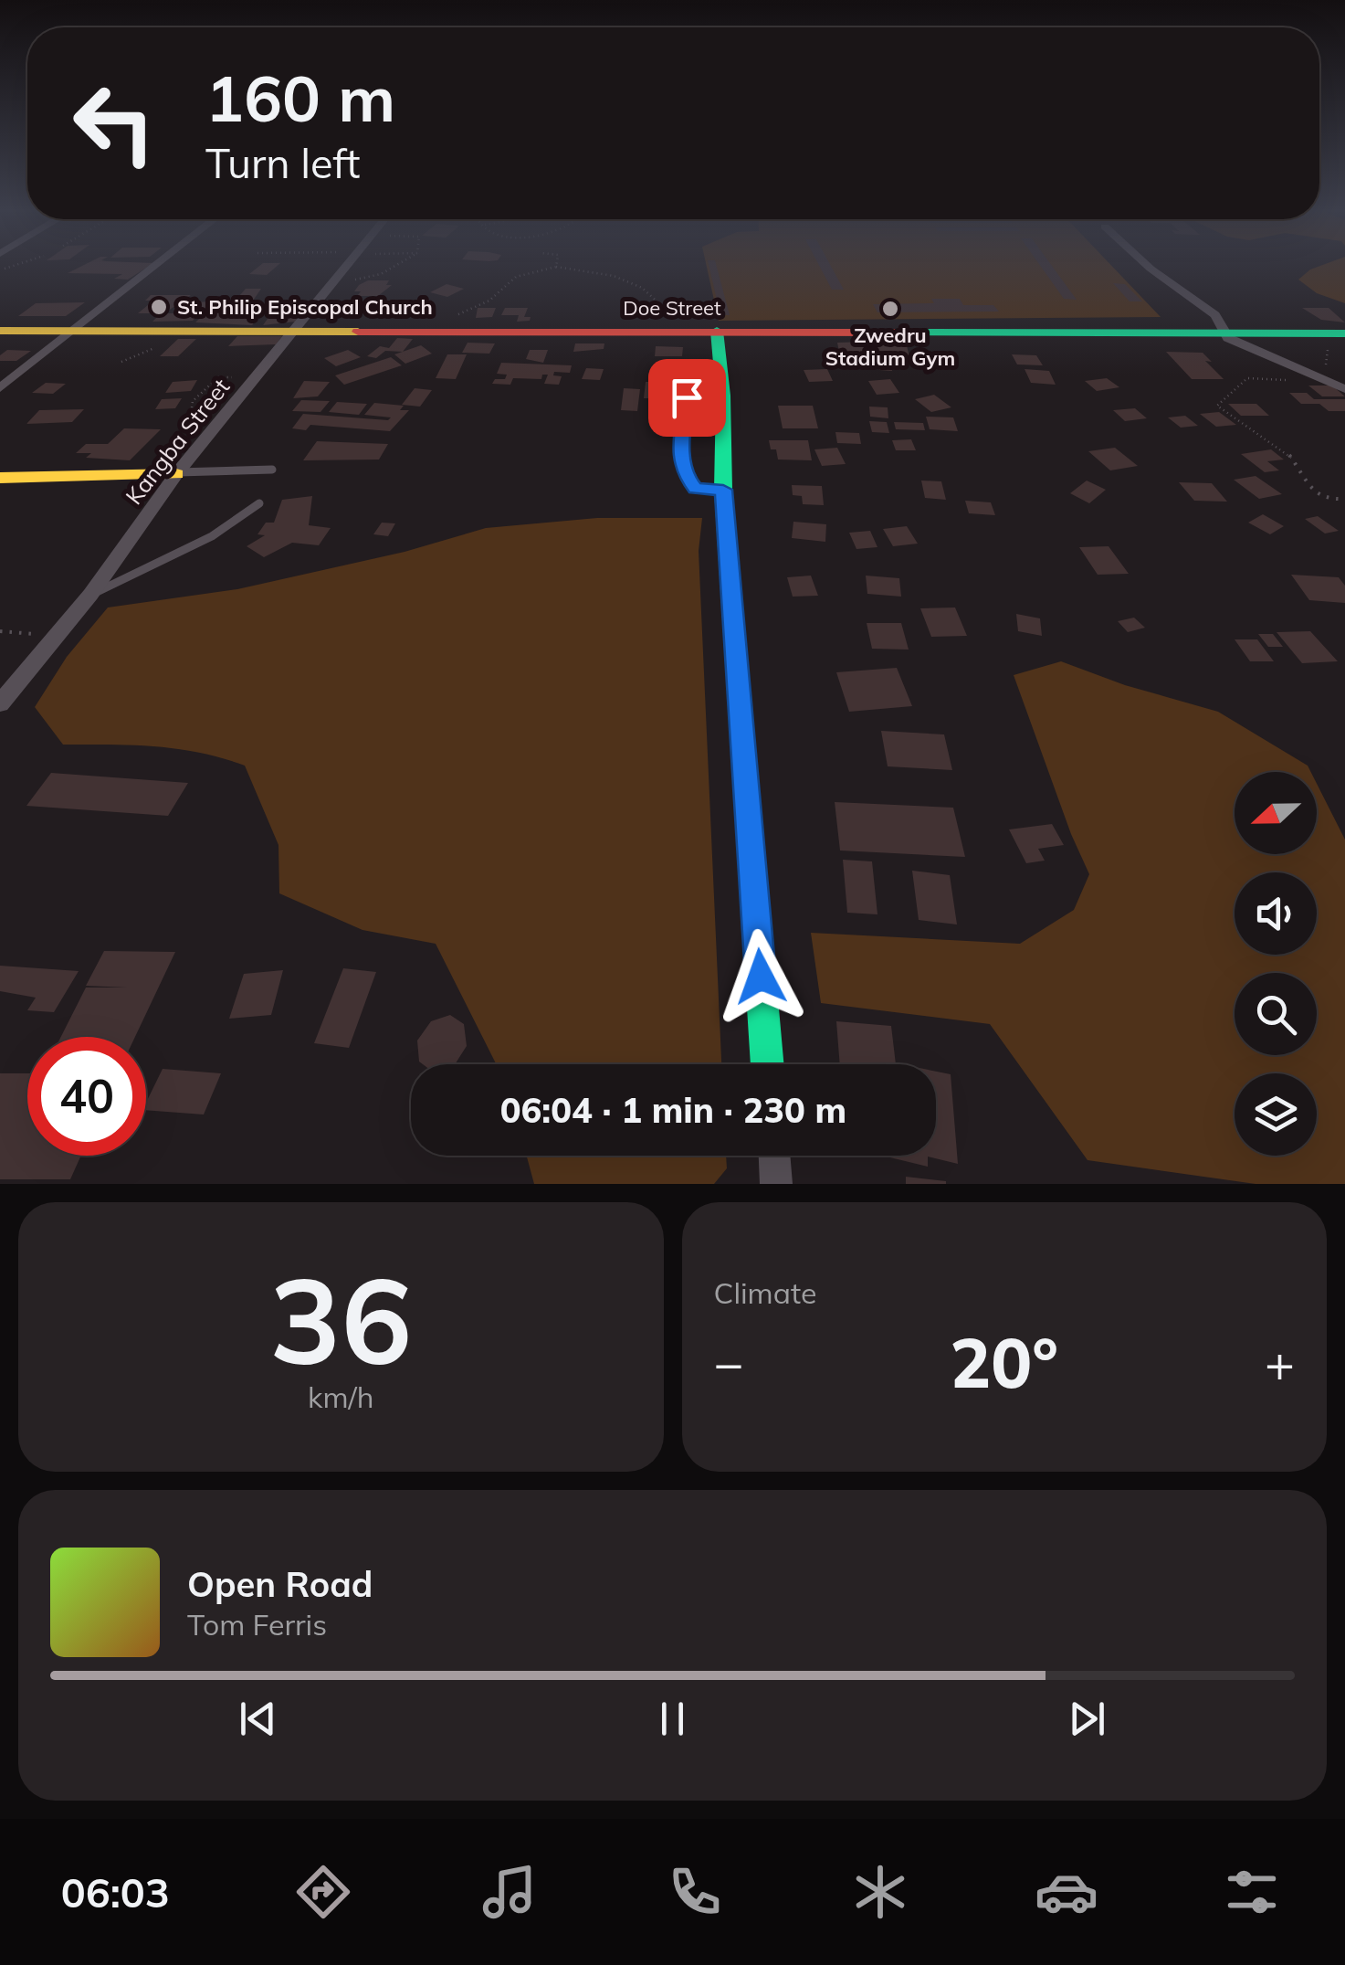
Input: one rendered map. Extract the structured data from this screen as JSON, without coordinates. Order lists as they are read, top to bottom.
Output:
{
  "streets": {
    "street": ["Doe Street", "Kangba Street"]
  },
  "crossings": [
    ["Doe Street", "Kangba Street"]
  ],
  "places": ["St. Philip Episcopal Church", "Zwedru Stadium Gym"],
  "north": "left",
  "page": {
    "turn": ["160 m", "Turn left"],
    "limit": "40",
    "trip": "06:04 · 1 min · 230 m",
    "tile": [
      ["36", "km/h"],
      "Climate"
    ],
    "heat": ["−", "20°", "+"],
    "song": ["Open Road", "Tom Ferris"],
    "tabs": "06:03"
  }
}
